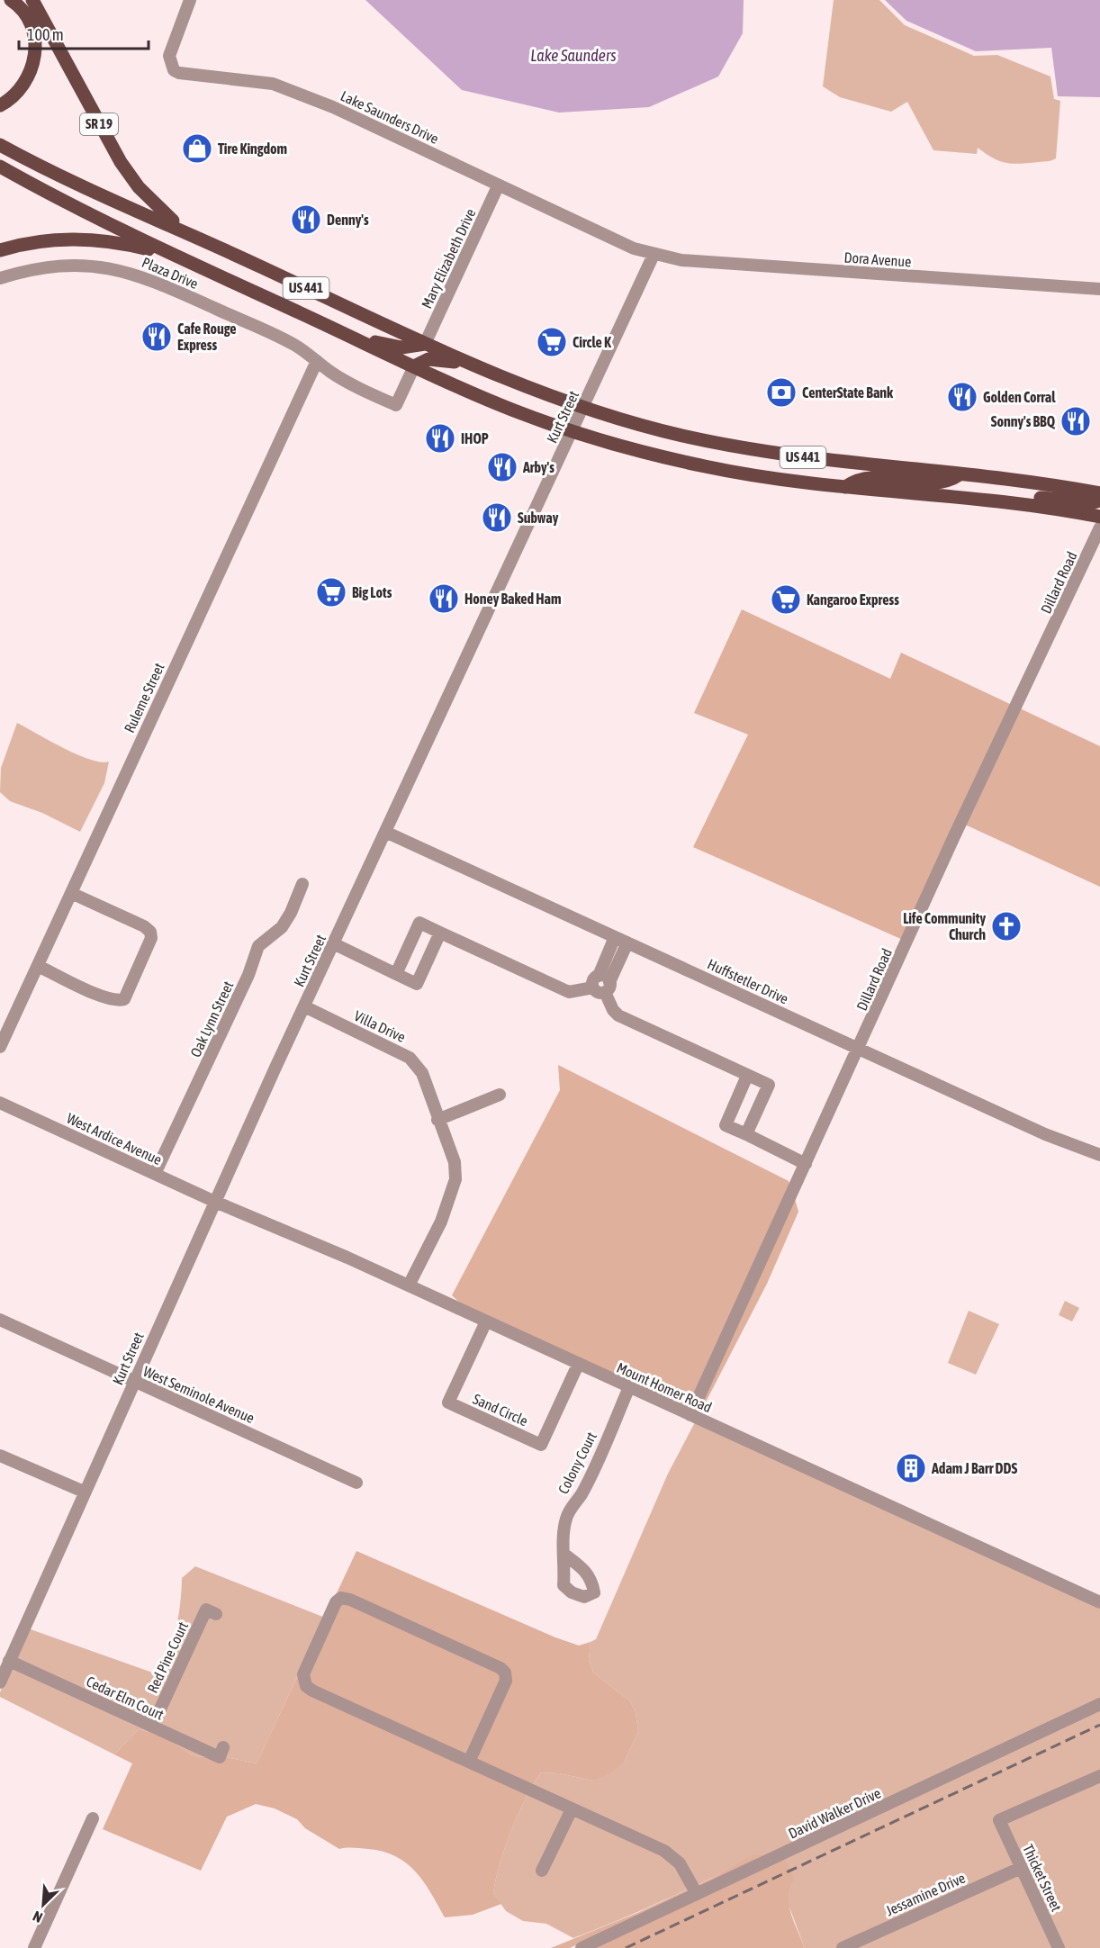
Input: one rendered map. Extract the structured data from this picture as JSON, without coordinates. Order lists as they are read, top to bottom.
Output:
{
  "streets": {
    "main road": ["SR 19", "US 441"],
    "street": [
      "Lake Saunders Drive",
      "Mary Elizabeth Drive",
      "Dora Avenue",
      "Plaza Drive",
      "Kurt Street",
      "Dillard Road",
      "Ruleme Street",
      "Huffstetler Drive",
      "Oak Lynn Street",
      "Villa Drive",
      "West Ardice Avenue",
      "Mount Homer Road",
      "West Seminole Avenue",
      "Sand Circle",
      "Colony Court",
      "Red Pine Court",
      "Cedar Elm Court",
      "David Walker Drive",
      "Thicket Street",
      "Jessamine Drive"
    ]
  },
  "crossings": [
    ["Lake Saunders Drive", "Mary Elizabeth Drive"],
    ["Lake Saunders Drive", "Dora Avenue"],
    ["Lake Saunders Drive", "Kurt Street"],
    ["SR 19", "US 441"],
    ["Mary Elizabeth Drive", "US 441"],
    ["Dora Avenue", "Kurt Street"],
    ["Plaza Drive", "Ruleme Street"],
    ["US 441", "Kurt Street"],
    ["Kurt Street", "Huffstetler Drive"],
    ["Kurt Street", "Villa Drive"],
    ["Kurt Street", "West Ardice Avenue"],
    ["Kurt Street", "Mount Homer Road"],
    ["Kurt Street", "West Seminole Avenue"],
    ["Kurt Street", "Cedar Elm Court"],
    ["Dillard Road", "Huffstetler Drive"],
    ["Dillard Road", "Mount Homer Road"],
    ["Oak Lynn Street", "West Ardice Avenue"],
    ["Villa Drive", "Mount Homer Road"],
    ["West Ardice Avenue", "Mount Homer Road"],
    ["Mount Homer Road", "Sand Circle"],
    ["Mount Homer Road", "Colony Court"],
    ["Red Pine Court", "Cedar Elm Court"],
    ["Thicket Street", "Jessamine Drive"]
  ],
  "water": ["Lake Saunders"],
  "places": {
    "shop": ["Tire Kingdom"],
    "restaurant": [
      "Denny's",
      "Cafe Rouge Express",
      "Golden Corral",
      "Sonny's BBQ",
      "IHOP",
      "Arby's",
      "Subway",
      "Honey Baked Ham"
    ],
    "supermarket": ["Circle K", "Big Lots", "Kangaroo Express"],
    "bank": ["CenterState Bank"],
    "church": ["Life Community Church"],
    "building": ["Adam J Barr DDS"]
  },
  "scale_bar": "100 m",
  "north": "bottom left"
}
